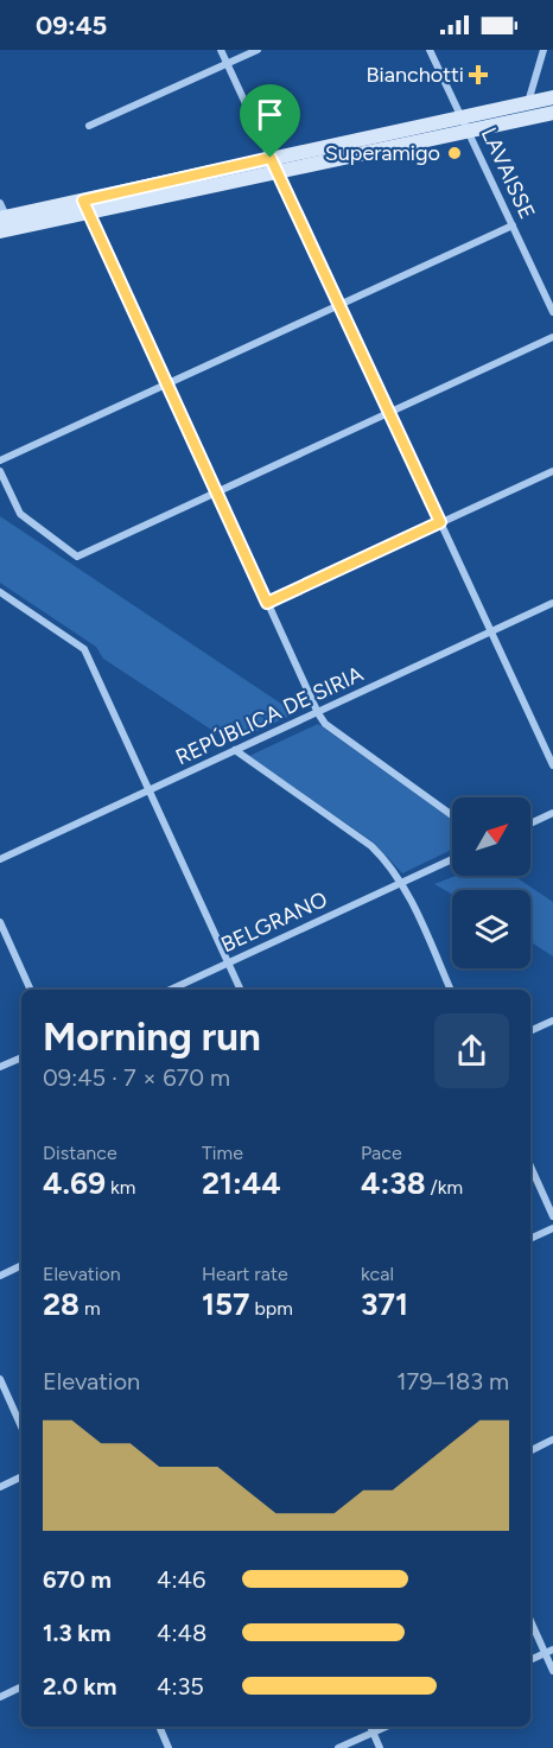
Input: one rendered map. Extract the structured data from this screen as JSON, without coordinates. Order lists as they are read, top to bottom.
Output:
{
  "streets": {
    "street": ["LAVAISSE", "REPÚBLICA DE SIRIA", "BELGRANO"]
  },
  "places": {
    "health": ["Bianchotti"],
    "other": ["Superamigo"]
  },
  "north": "top right",
  "page": {
    "status": "09:45",
    "heading": ["Morning run", "09:45 · 7 × 670 m"],
    "stats": [
      ["Distance", "4.69 km"],
      ["Time", "21:44"],
      ["Pace", "4:38 /km"],
      ["Elevation", "28 m"],
      ["Heart rate", "157 bpm"],
      ["kcal", "371"]
    ],
    "chart": ["Elevation", "179–183 m"],
    "list": [
      {
        "name": "670 m",
        "note": "4:46"
      },
      {
        "name": "1.3 km",
        "note": "4:48"
      },
      {
        "name": "2.0 km",
        "note": "4:35"
      }
    ]
  }
}
